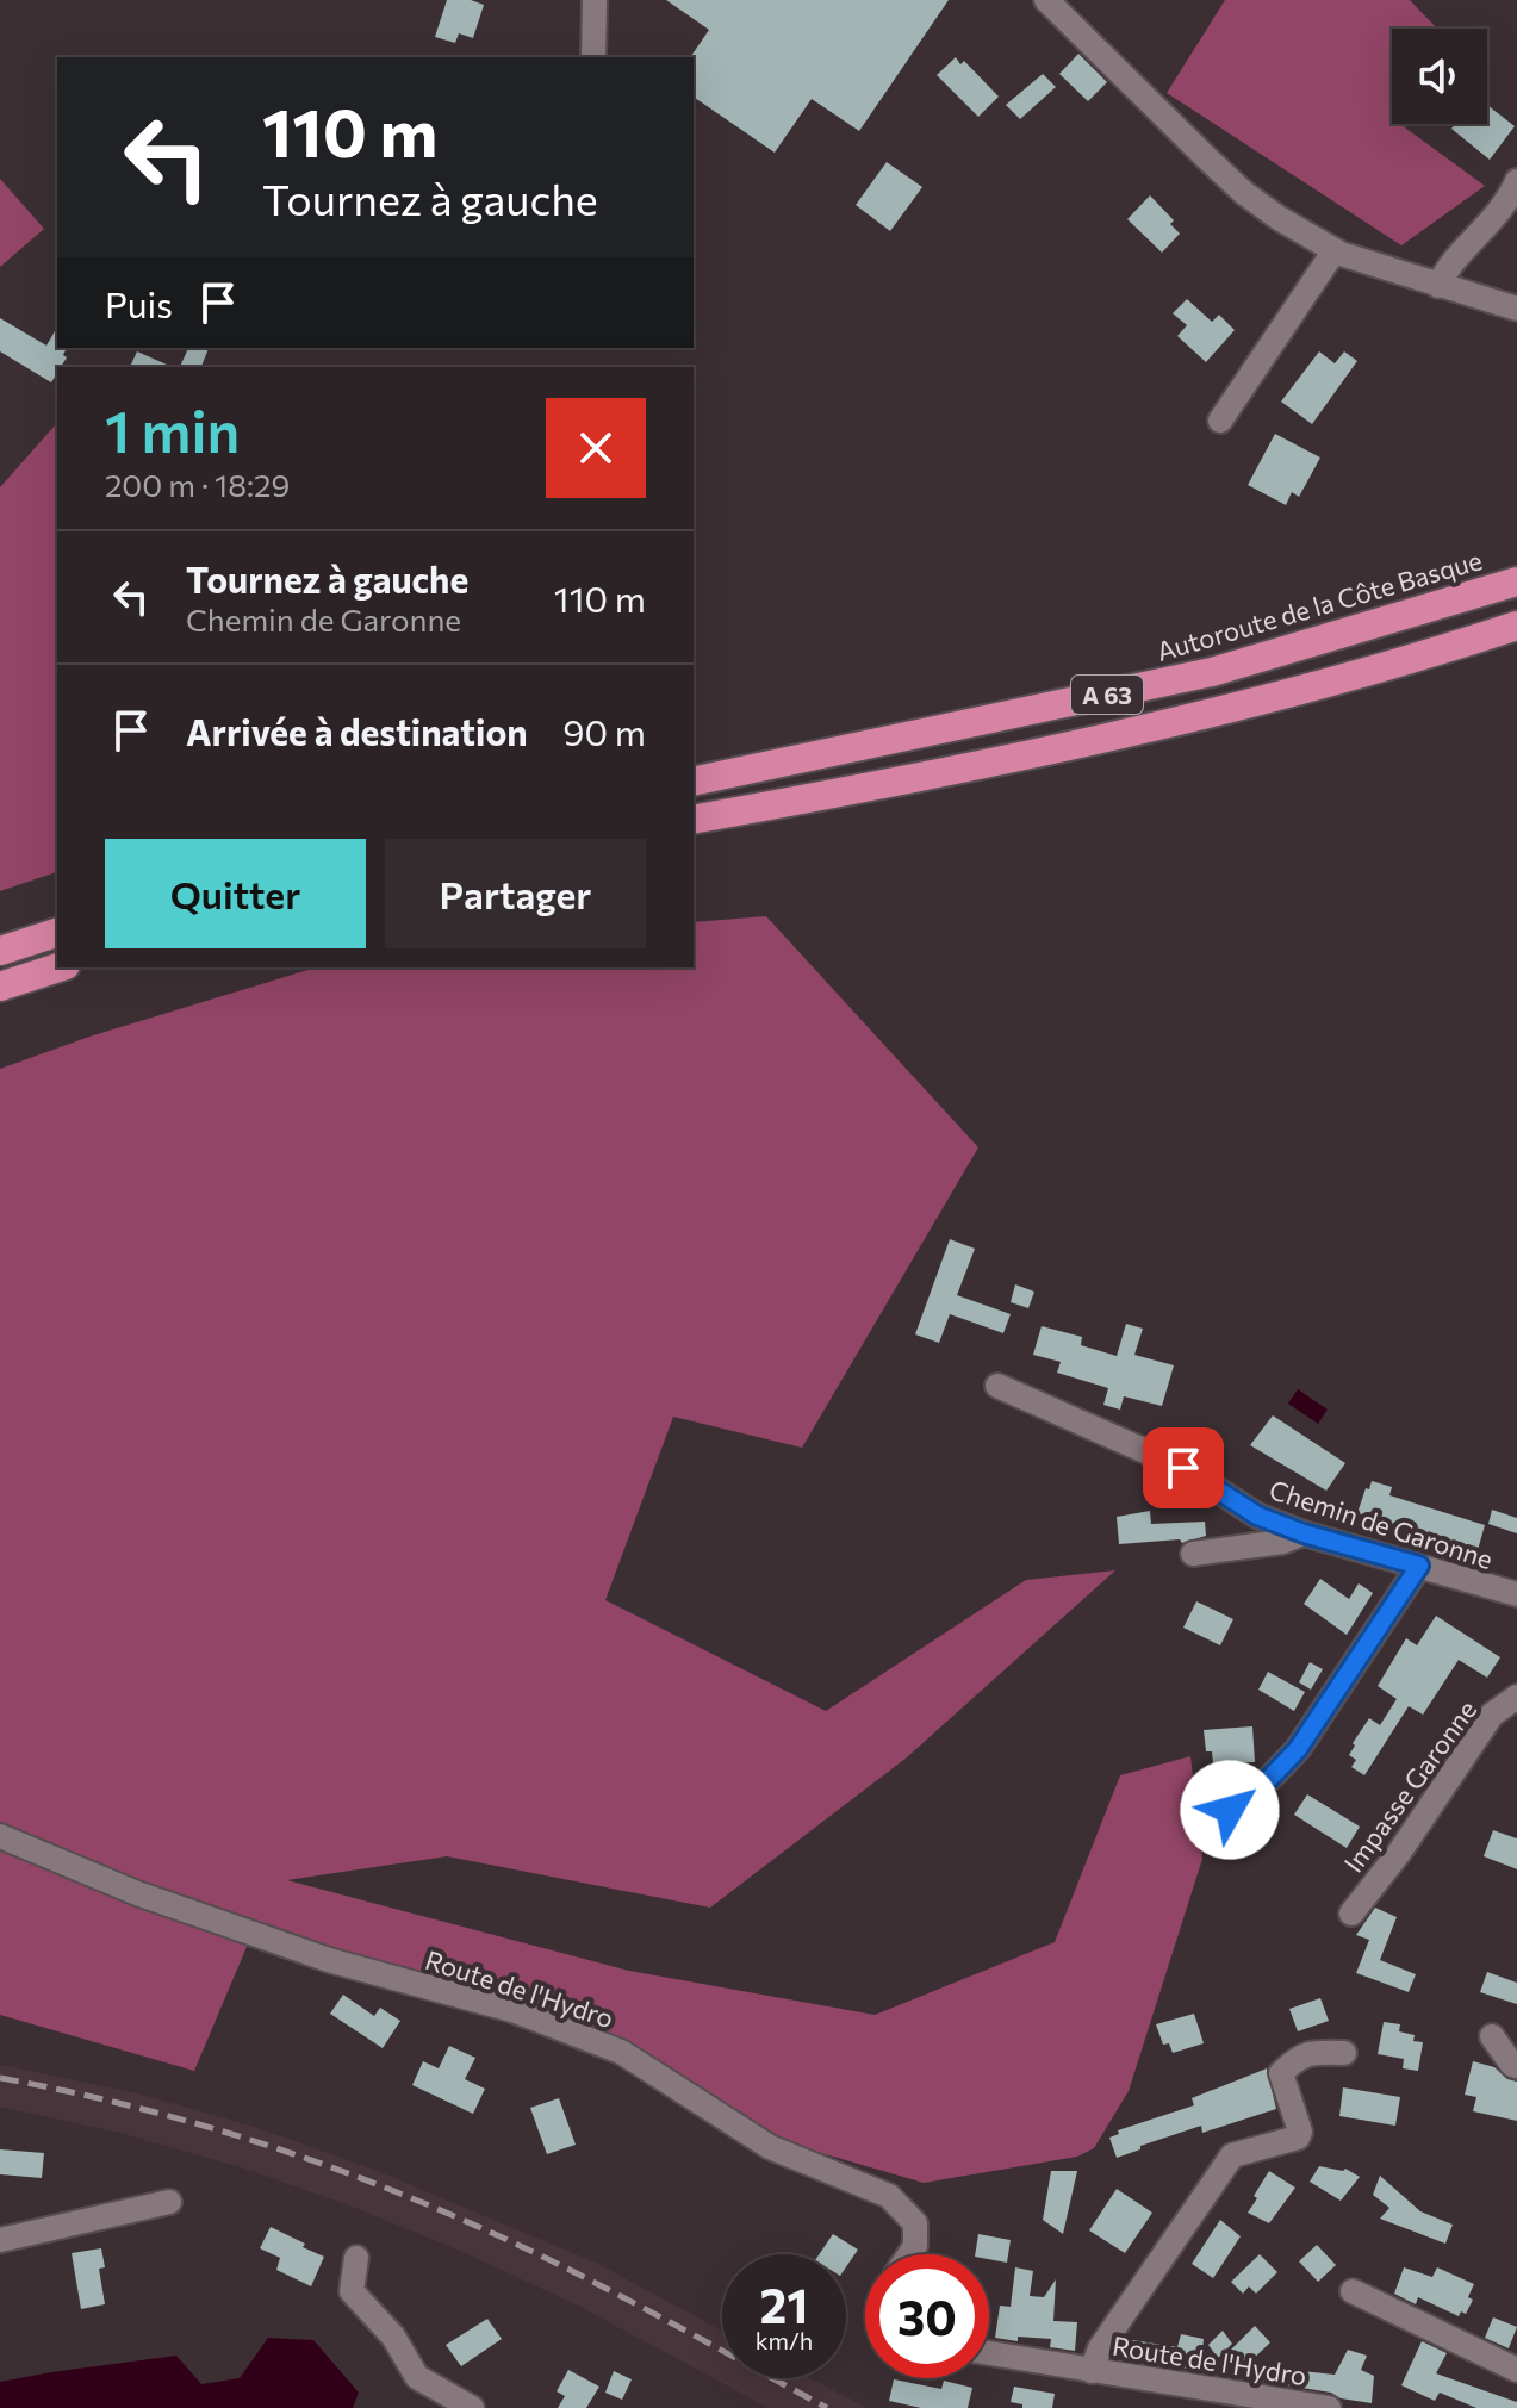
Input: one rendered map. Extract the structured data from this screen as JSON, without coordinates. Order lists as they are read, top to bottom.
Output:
{
  "streets": {
    "highway": ["Autoroute de la Côte Basque", "A 63"],
    "street": ["Chemin de Garonne", "Impasse Garonne", "Route de l'Hydro"]
  },
  "page": {
    "turn": ["110 m", "Tournez à gauche"],
    "then": "Puis",
    "heading": ["1 min", "200 m · 18:29"],
    "list": [
      {
        "name": "Tournez à gauche",
        "note": "Chemin de Garonne",
        "value": "110 m"
      },
      {
        "name": "Arrivée à destination",
        "value": "90 m"
      }
    ],
    "buttons": ["Quitter", "Partager"],
    "speed": "21 km/h",
    "limit": "30"
  }
}
